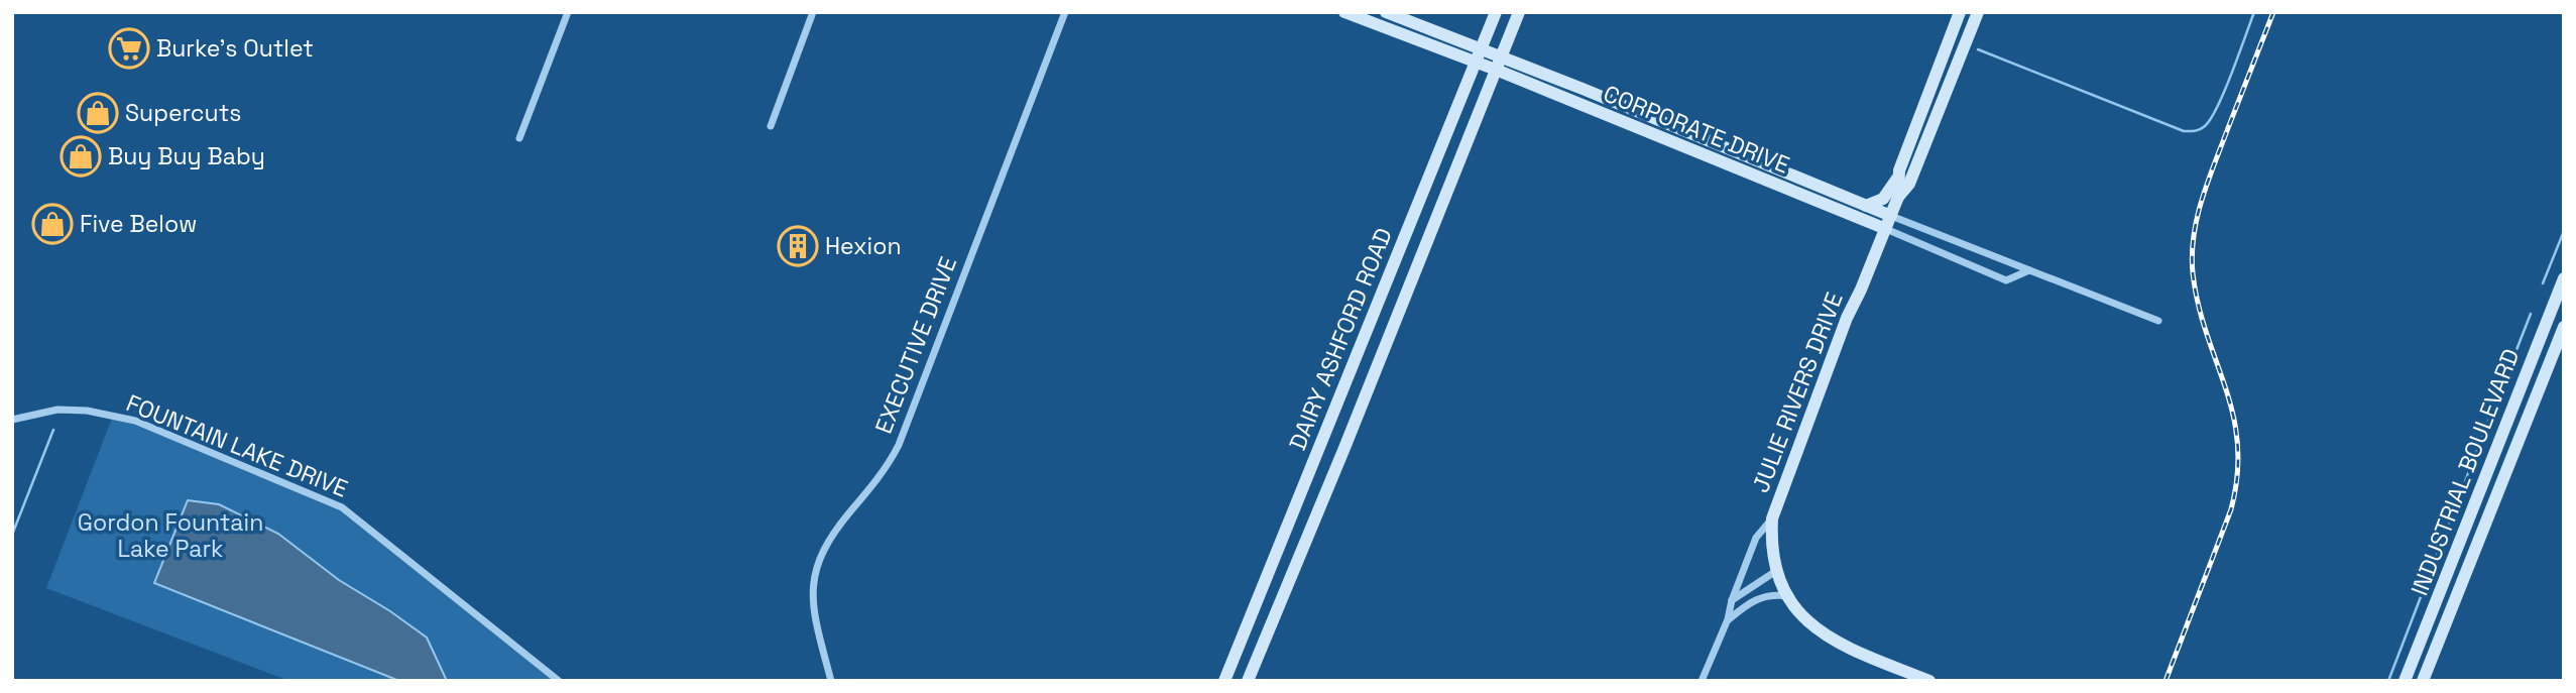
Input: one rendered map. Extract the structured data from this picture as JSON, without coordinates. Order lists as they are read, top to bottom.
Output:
{
  "streets": {
    "street": [
      "CORPORATE DRIVE",
      "DAIRY ASHFORD ROAD",
      "EXECUTIVE DRIVE",
      "JULIE RIVERS DRIVE",
      "FOUNTAIN LAKE DRIVE",
      "INDUSTRIAL BOULEVARD"
    ]
  },
  "crossings": [
    ["CORPORATE DRIVE", "DAIRY ASHFORD ROAD"],
    ["CORPORATE DRIVE", "JULIE RIVERS DRIVE"]
  ],
  "parks": ["Gordon Fountain Lake Park"],
  "places": {
    "supermarket": ["Burke's Outlet"],
    "shop": ["Supercuts", "Buy Buy Baby", "Five Below"],
    "building": ["Hexion"]
  }
}
